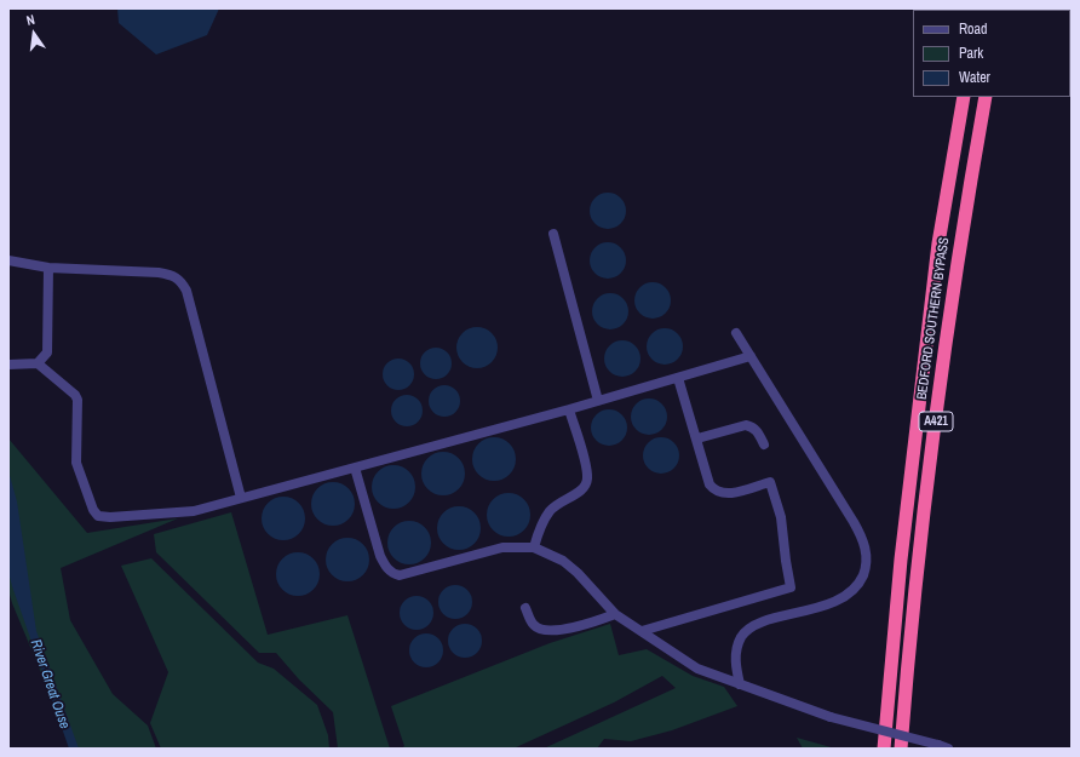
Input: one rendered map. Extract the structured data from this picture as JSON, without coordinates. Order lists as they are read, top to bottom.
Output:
{
  "streets": {
    "highway": ["BEDFORD SOUTHERN BYPASS", "A421"]
  },
  "water": ["River Great Ouse"],
  "legend": ["Road", "Park", "Water"],
  "north": "top"
}
